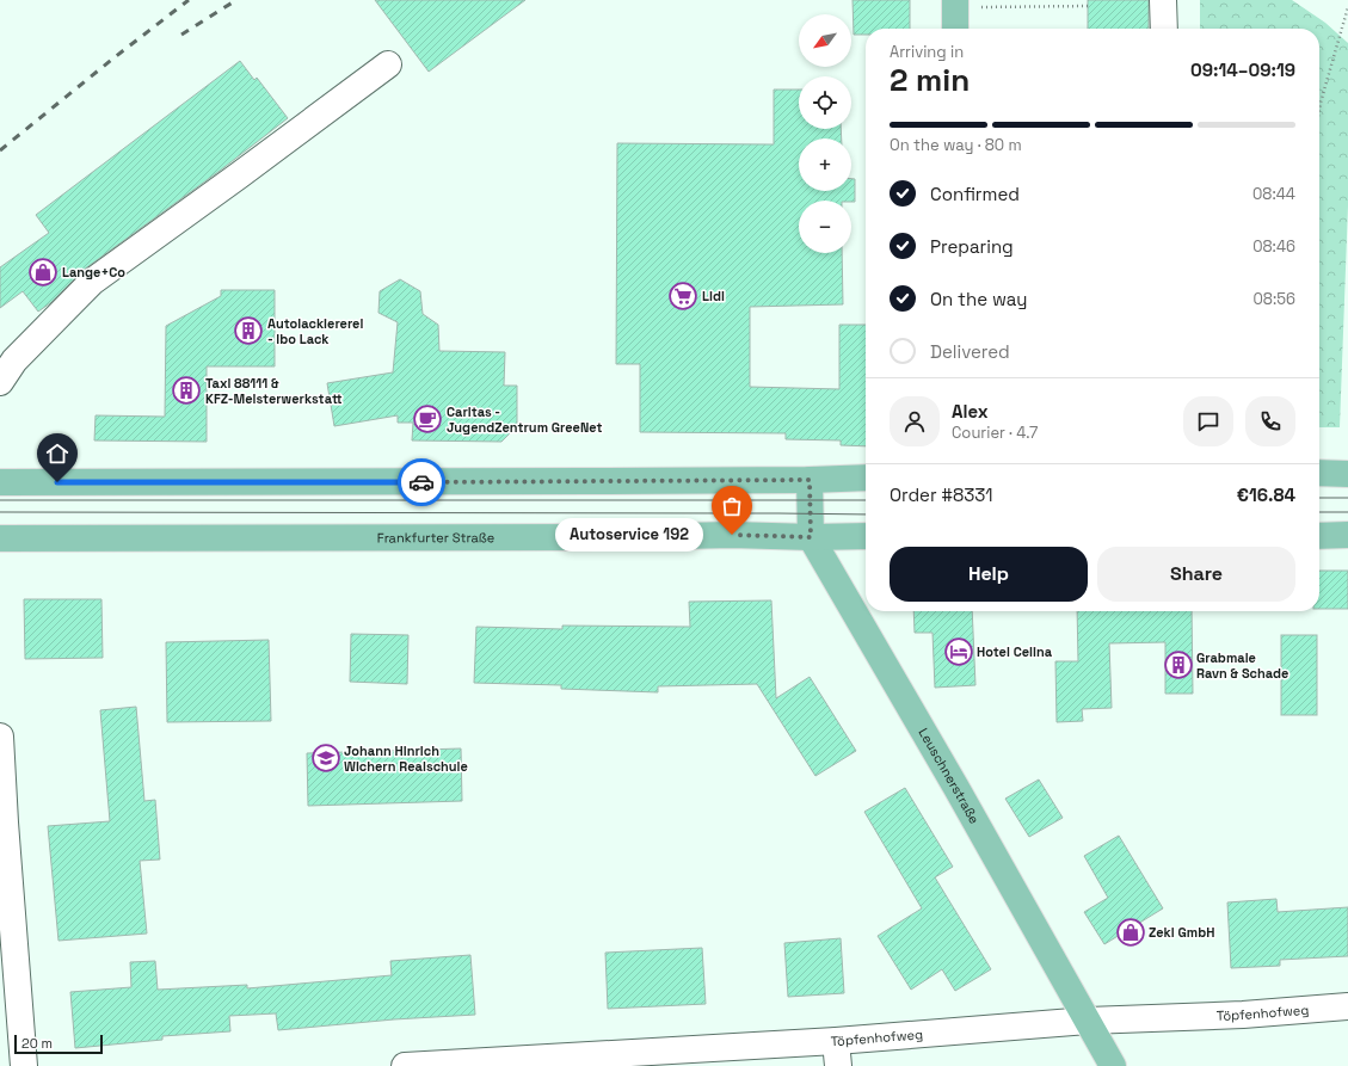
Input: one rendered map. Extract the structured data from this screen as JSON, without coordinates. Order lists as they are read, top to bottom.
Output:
{
  "streets": {
    "main road": ["Frankfurter Straße", "Leuschnerstraße"],
    "street": ["Töpfenhofweg"]
  },
  "crossings": [
    ["Frankfurter Straße", "Leuschnerstraße"],
    ["Leuschnerstraße", "Töpfenhofweg"]
  ],
  "places": {
    "shop": ["Lange+Co", "Zeki GmbH"],
    "supermarket": ["Lidl"],
    "building": ["Autolackiererei - Ibo Lack", "Taxi 88111 & KFZ-Meisterwerkstatt", "Grabmale Ravn & Schade"],
    "cafe": ["Caritas - JugendZentrum GreeNet"],
    "other": ["Autoservice 192"],
    "hotel": ["Hotel Celina"],
    "school or university": ["Johann Hinrich Wichern Realschule"]
  },
  "scale_bar": "20 m",
  "north": "bottom left",
  "page": {
    "map_buttons": ["+", "−"],
    "heading": ["2 min", "Arriving in", "09:14–09:19"],
    "panel": [
      "Alex",
      "Courier · 4.7",
      "Order #8331",
      "€16.84"
    ],
    "bar": "On the way · 80 m",
    "list": [
      ["Confirmed", "08:44"],
      ["Preparing", "08:46"],
      ["On the way", "08:56"],
      "Delivered"
    ],
    "bubble": "Autoservice 192",
    "buttons": ["Help", "Share"],
    "scale": "20 m"
  }
}
